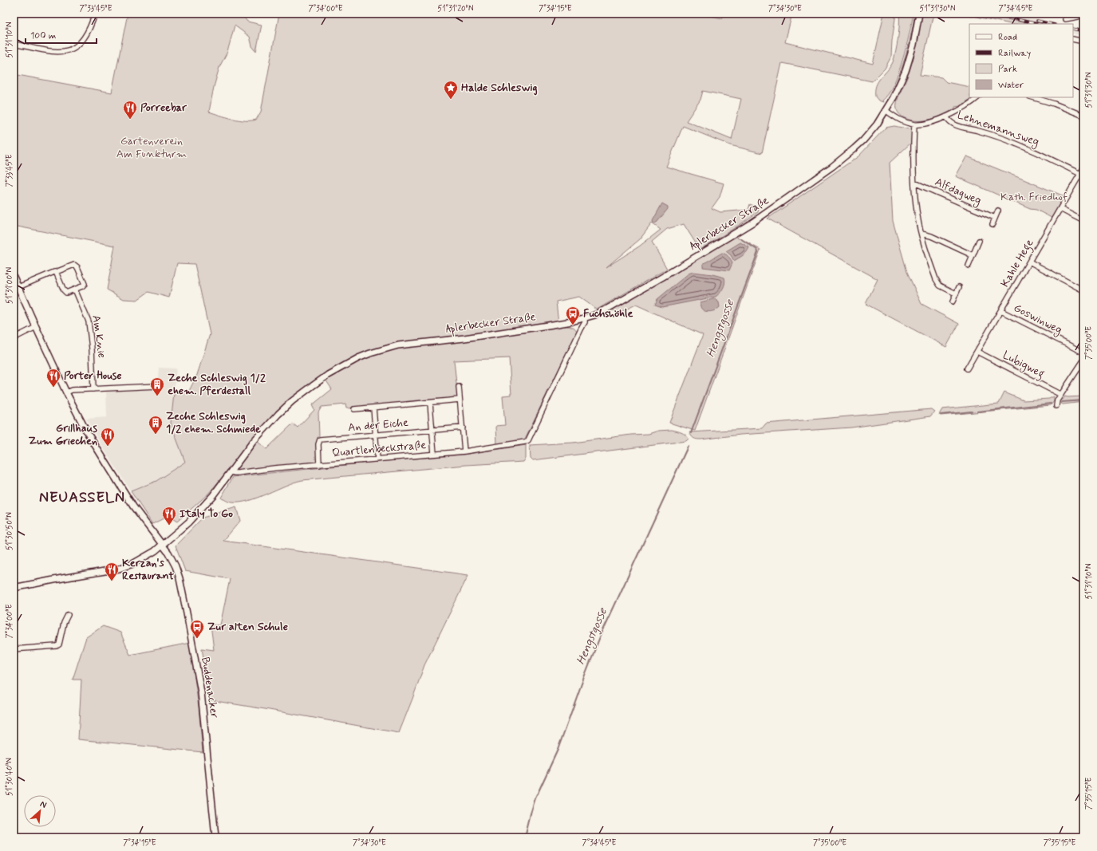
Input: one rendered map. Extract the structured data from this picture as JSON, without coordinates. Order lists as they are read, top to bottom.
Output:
{
  "streets": {
    "main road": ["Aplerbecker Straße", "Buddenacker"],
    "street": [
      "Lehnemannsweg",
      "Alfdagweg",
      "Kahle Hege",
      "Goswinweg",
      "Am Knie",
      "Lubigweg",
      "An der Eiche",
      "Quartlenbeckstraße"
    ]
  },
  "crossings": [
    ["Lehnemannsweg", "Kahle Hege"],
    ["Aplerbecker Straße", "Quartlenbeckstraße"],
    ["Aplerbecker Straße", "Buddenacker"],
    ["Kahle Hege", "Goswinweg"],
    ["Kahle Hege", "Lubigweg"],
    ["An der Eiche", "Quartlenbeckstraße"]
  ],
  "districts": ["NEUASSELN"],
  "water": ["Hengstgosse"],
  "parks": ["Gartenverein Am Funkturm", "Kath. Friedhof"],
  "places": {
    "place": ["Halde Schleswig"],
    "restaurant": [
      "Porreebar",
      "Porter House",
      "Grillhaus Zum Griechen",
      "Italy To Go",
      "Kerzan's Restaurant"
    ],
    "bus stop": ["Fuchshöhle", "Zur alten Schule"],
    "building": ["Zeche Schleswig 1/2 ehem. Pferdestall", "Zeche Schleswig 1/2 ehem. Schmiede"]
  },
  "legend": [
    "Road",
    "Railway",
    "Park",
    "Water"
  ],
  "scale_bar": "100 m",
  "north": "top right",
  "coordinates": [
    "7°33'45\"E",
    "7°34'00\"E",
    "51°31'20\"N",
    "7°34'15\"E",
    "7°34'30\"E",
    "51°31'30\"N",
    "7°34'45\"E",
    "51°31'10\"N",
    "51°31'00\"N",
    "7°35'00\"E",
    "51°30'50\"N",
    "51°30'40\"N",
    "7°35'15\"E"
  ]
}
